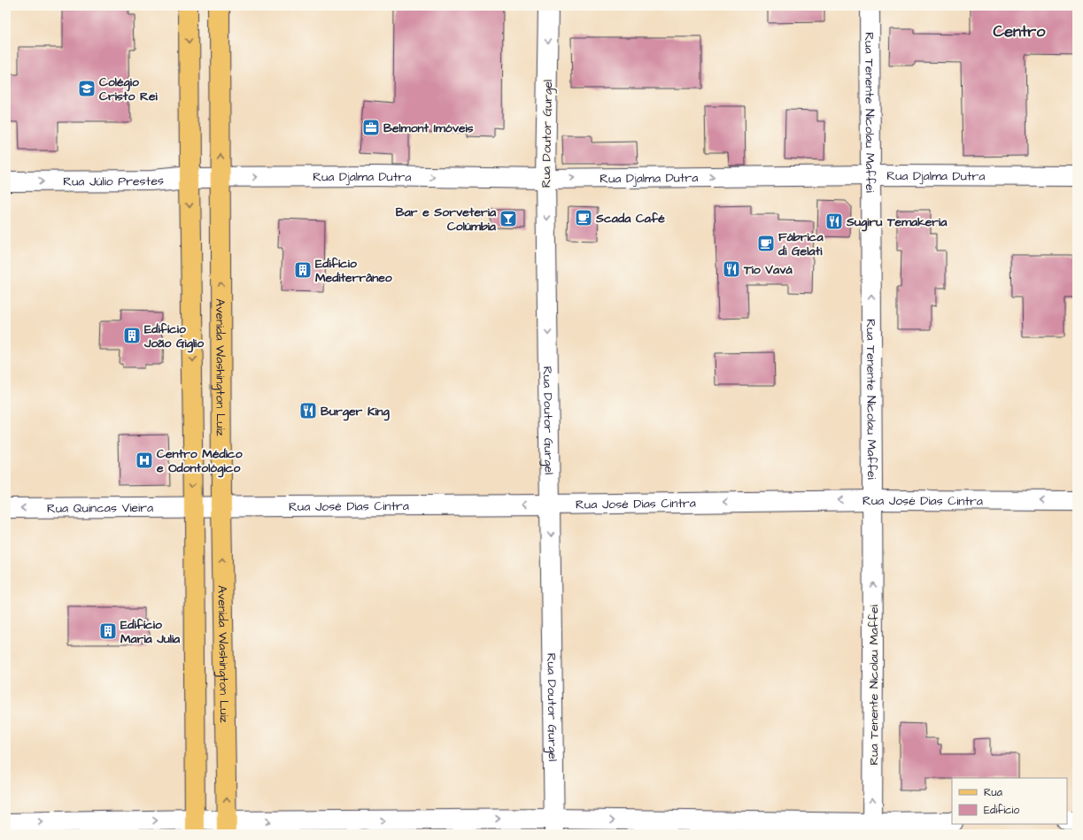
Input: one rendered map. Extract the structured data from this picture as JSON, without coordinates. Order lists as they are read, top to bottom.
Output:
{
  "streets": {
    "main road": ["Avenida Washington Luiz"],
    "street": [
      "Rua Tenente Nicolau Maffei",
      "Rua Doutor Gurgel",
      "Rua Djalma Dutra",
      "Rua Júlio Prestes",
      "Rua José Dias Cintra",
      "Rua Quincas Vieira"
    ]
  },
  "crossings": [
    ["Rua Tenente Nicolau Maffei", "Rua Djalma Dutra"],
    ["Rua Tenente Nicolau Maffei", "Rua José Dias Cintra"],
    ["Rua Doutor Gurgel", "Rua Djalma Dutra"],
    ["Rua Doutor Gurgel", "Rua José Dias Cintra"],
    ["Rua Djalma Dutra", "Rua Júlio Prestes"],
    ["Rua Djalma Dutra", "Avenida Washington Luiz"],
    ["Rua Júlio Prestes", "Avenida Washington Luiz"],
    ["Avenida Washington Luiz", "Rua José Dias Cintra"],
    ["Rua José Dias Cintra", "Rua Quincas Vieira"]
  ],
  "one_way": [
    "Rua Tenente Nicolau Maffei",
    "Rua Doutor Gurgel",
    "Rua Djalma Dutra",
    "Rua Júlio Prestes",
    "Rua José Dias Cintra",
    "Rua Quincas Vieira"
  ],
  "districts": ["Centro"],
  "places": {
    "school or university": ["Colégio Cristo Rei"],
    "office": ["Belmont Imóveis"],
    "cafe": ["Scada Café", "Fábrica di Gelati"],
    "bar": ["Bar e Sorveteria Colúmbia"],
    "restaurant": ["Sugiru Temakeria", "Tio Vavá", "Burger King"],
    "building": ["Edifício Mediterrâneo", "Edifício João Giglio", "Edifício Maria Julia"],
    "hospital": ["Centro Médico e Odontológico"]
  },
  "legend": ["Rua", "Edifício"]
}
